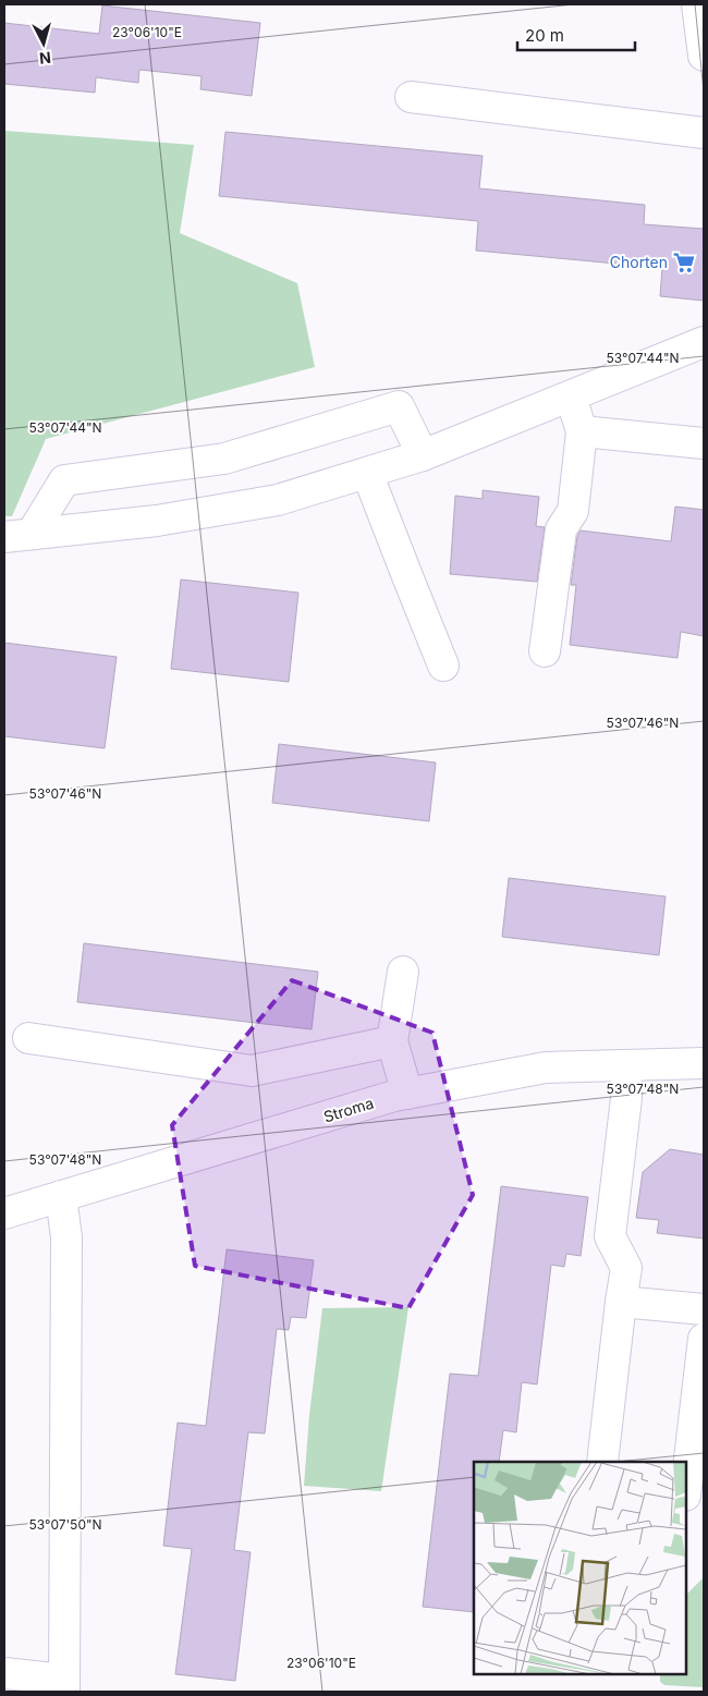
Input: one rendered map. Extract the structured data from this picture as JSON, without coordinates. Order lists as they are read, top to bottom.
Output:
{
  "streets": {
    "street": ["Stroma"]
  },
  "places": {
    "supermarket": ["Chorten"]
  },
  "scale_bar": "20 m",
  "north": "bottom",
  "coordinates": [
    "23°06'10\"E",
    "53°07'44\"N",
    "53°07'46\"N",
    "53°07'48\"N",
    "53°07'50\"N"
  ]
}
